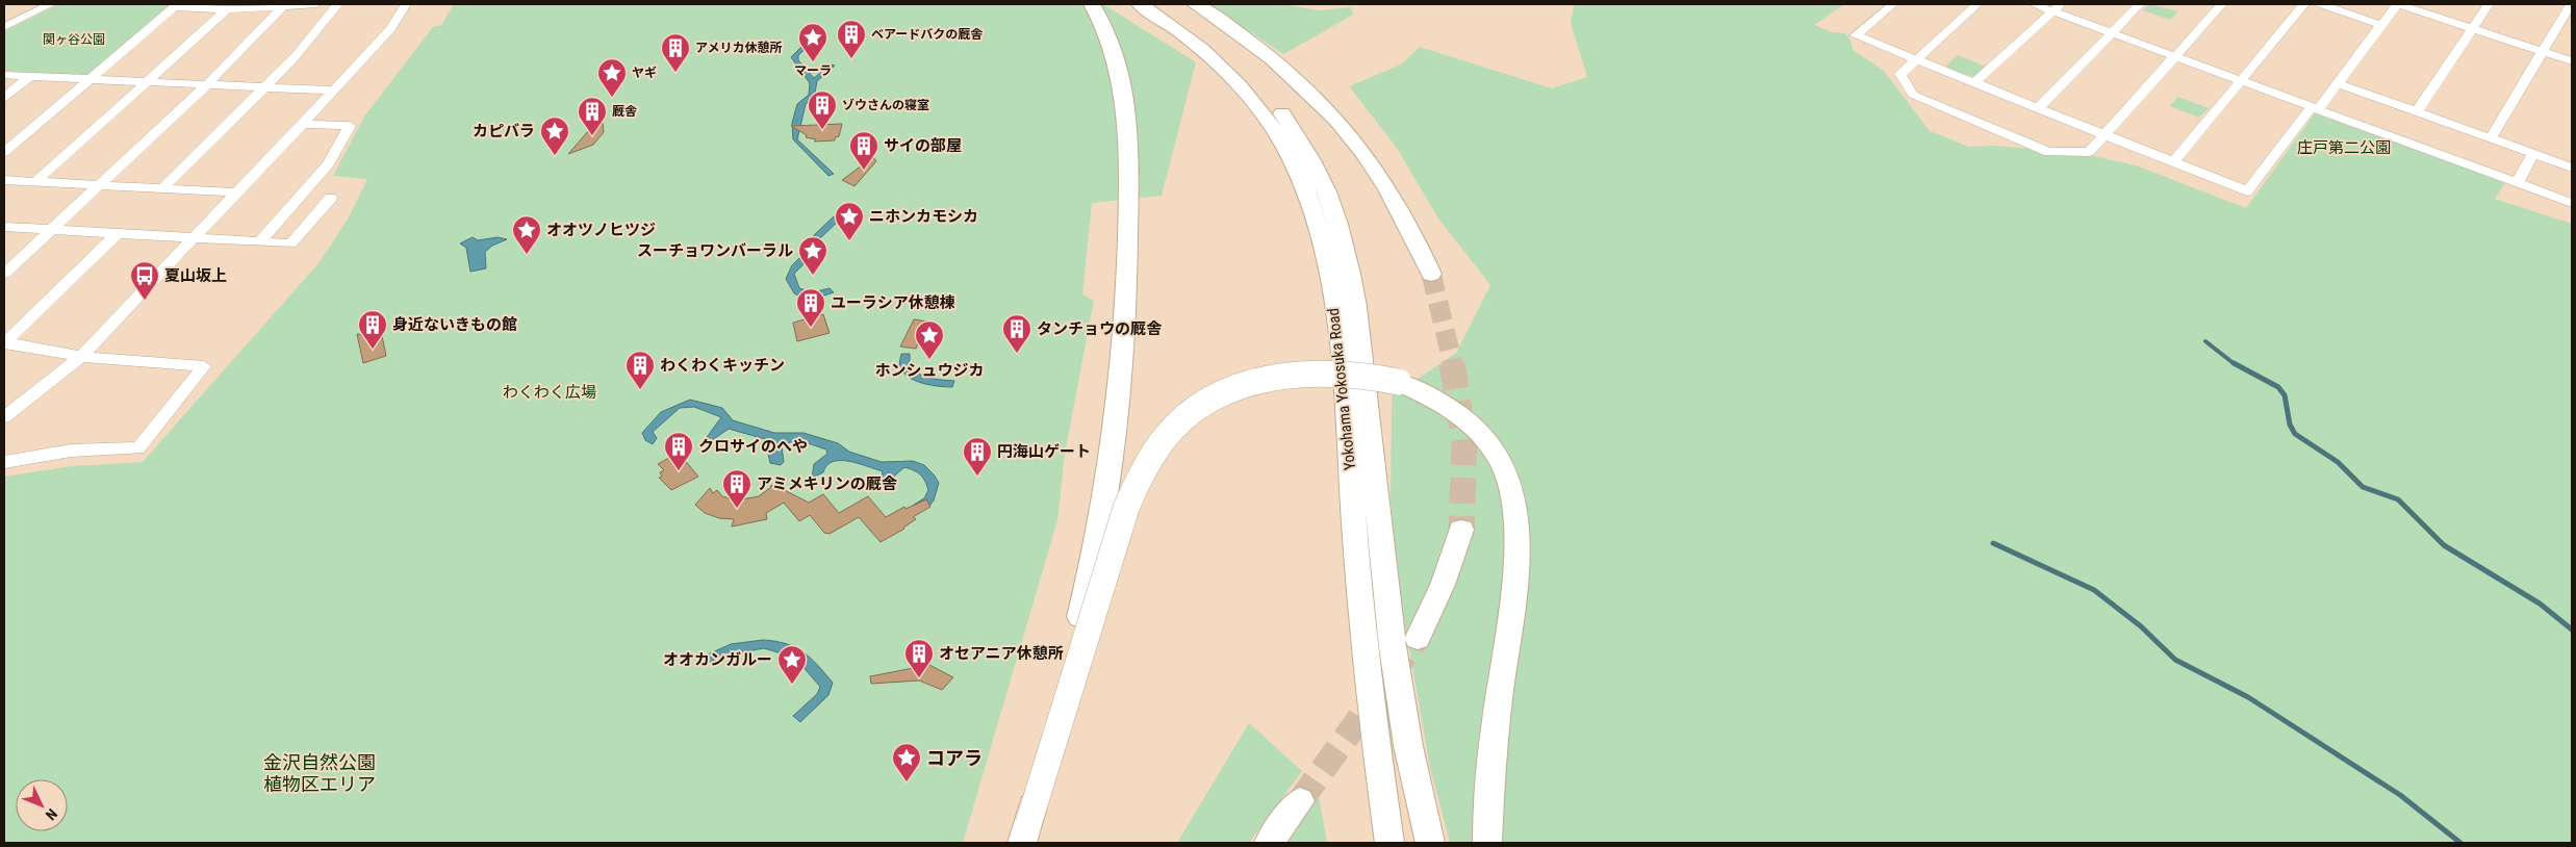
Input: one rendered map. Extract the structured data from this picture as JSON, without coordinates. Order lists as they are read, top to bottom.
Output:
{
  "streets": {
    "highway": ["Yokohama Yokosuka Road"]
  },
  "parks": [
    "関ヶ谷公園",
    "庄戸第二公園",
    "わくわく広場",
    "金沢自然公園 植物区エリア"
  ],
  "places": {
    "building": [
      "ベアードバクの厩舎",
      "アメリカ休憩所",
      "ゾウさんの寝室",
      "厩舎",
      "サイの部屋",
      "ユーラシア休憩棟",
      "身近ないきもの館",
      "タンチョウの厩舎",
      "わくわくキッチン",
      "クロサイのへや",
      "円海山ゲート",
      "アミメキリンの厩舎",
      "オセアニア休憩所"
    ],
    "place": [
      "マーラ",
      "ヤギ",
      "カピバラ",
      "ニホンカモシカ",
      "オオツノヒツジ",
      "スーチョワンバーラル",
      "ホンシュウジカ",
      "オオカンガルー",
      "コアラ"
    ],
    "bus stop": ["夏山坂上"]
  },
  "north": "bottom right"
}
